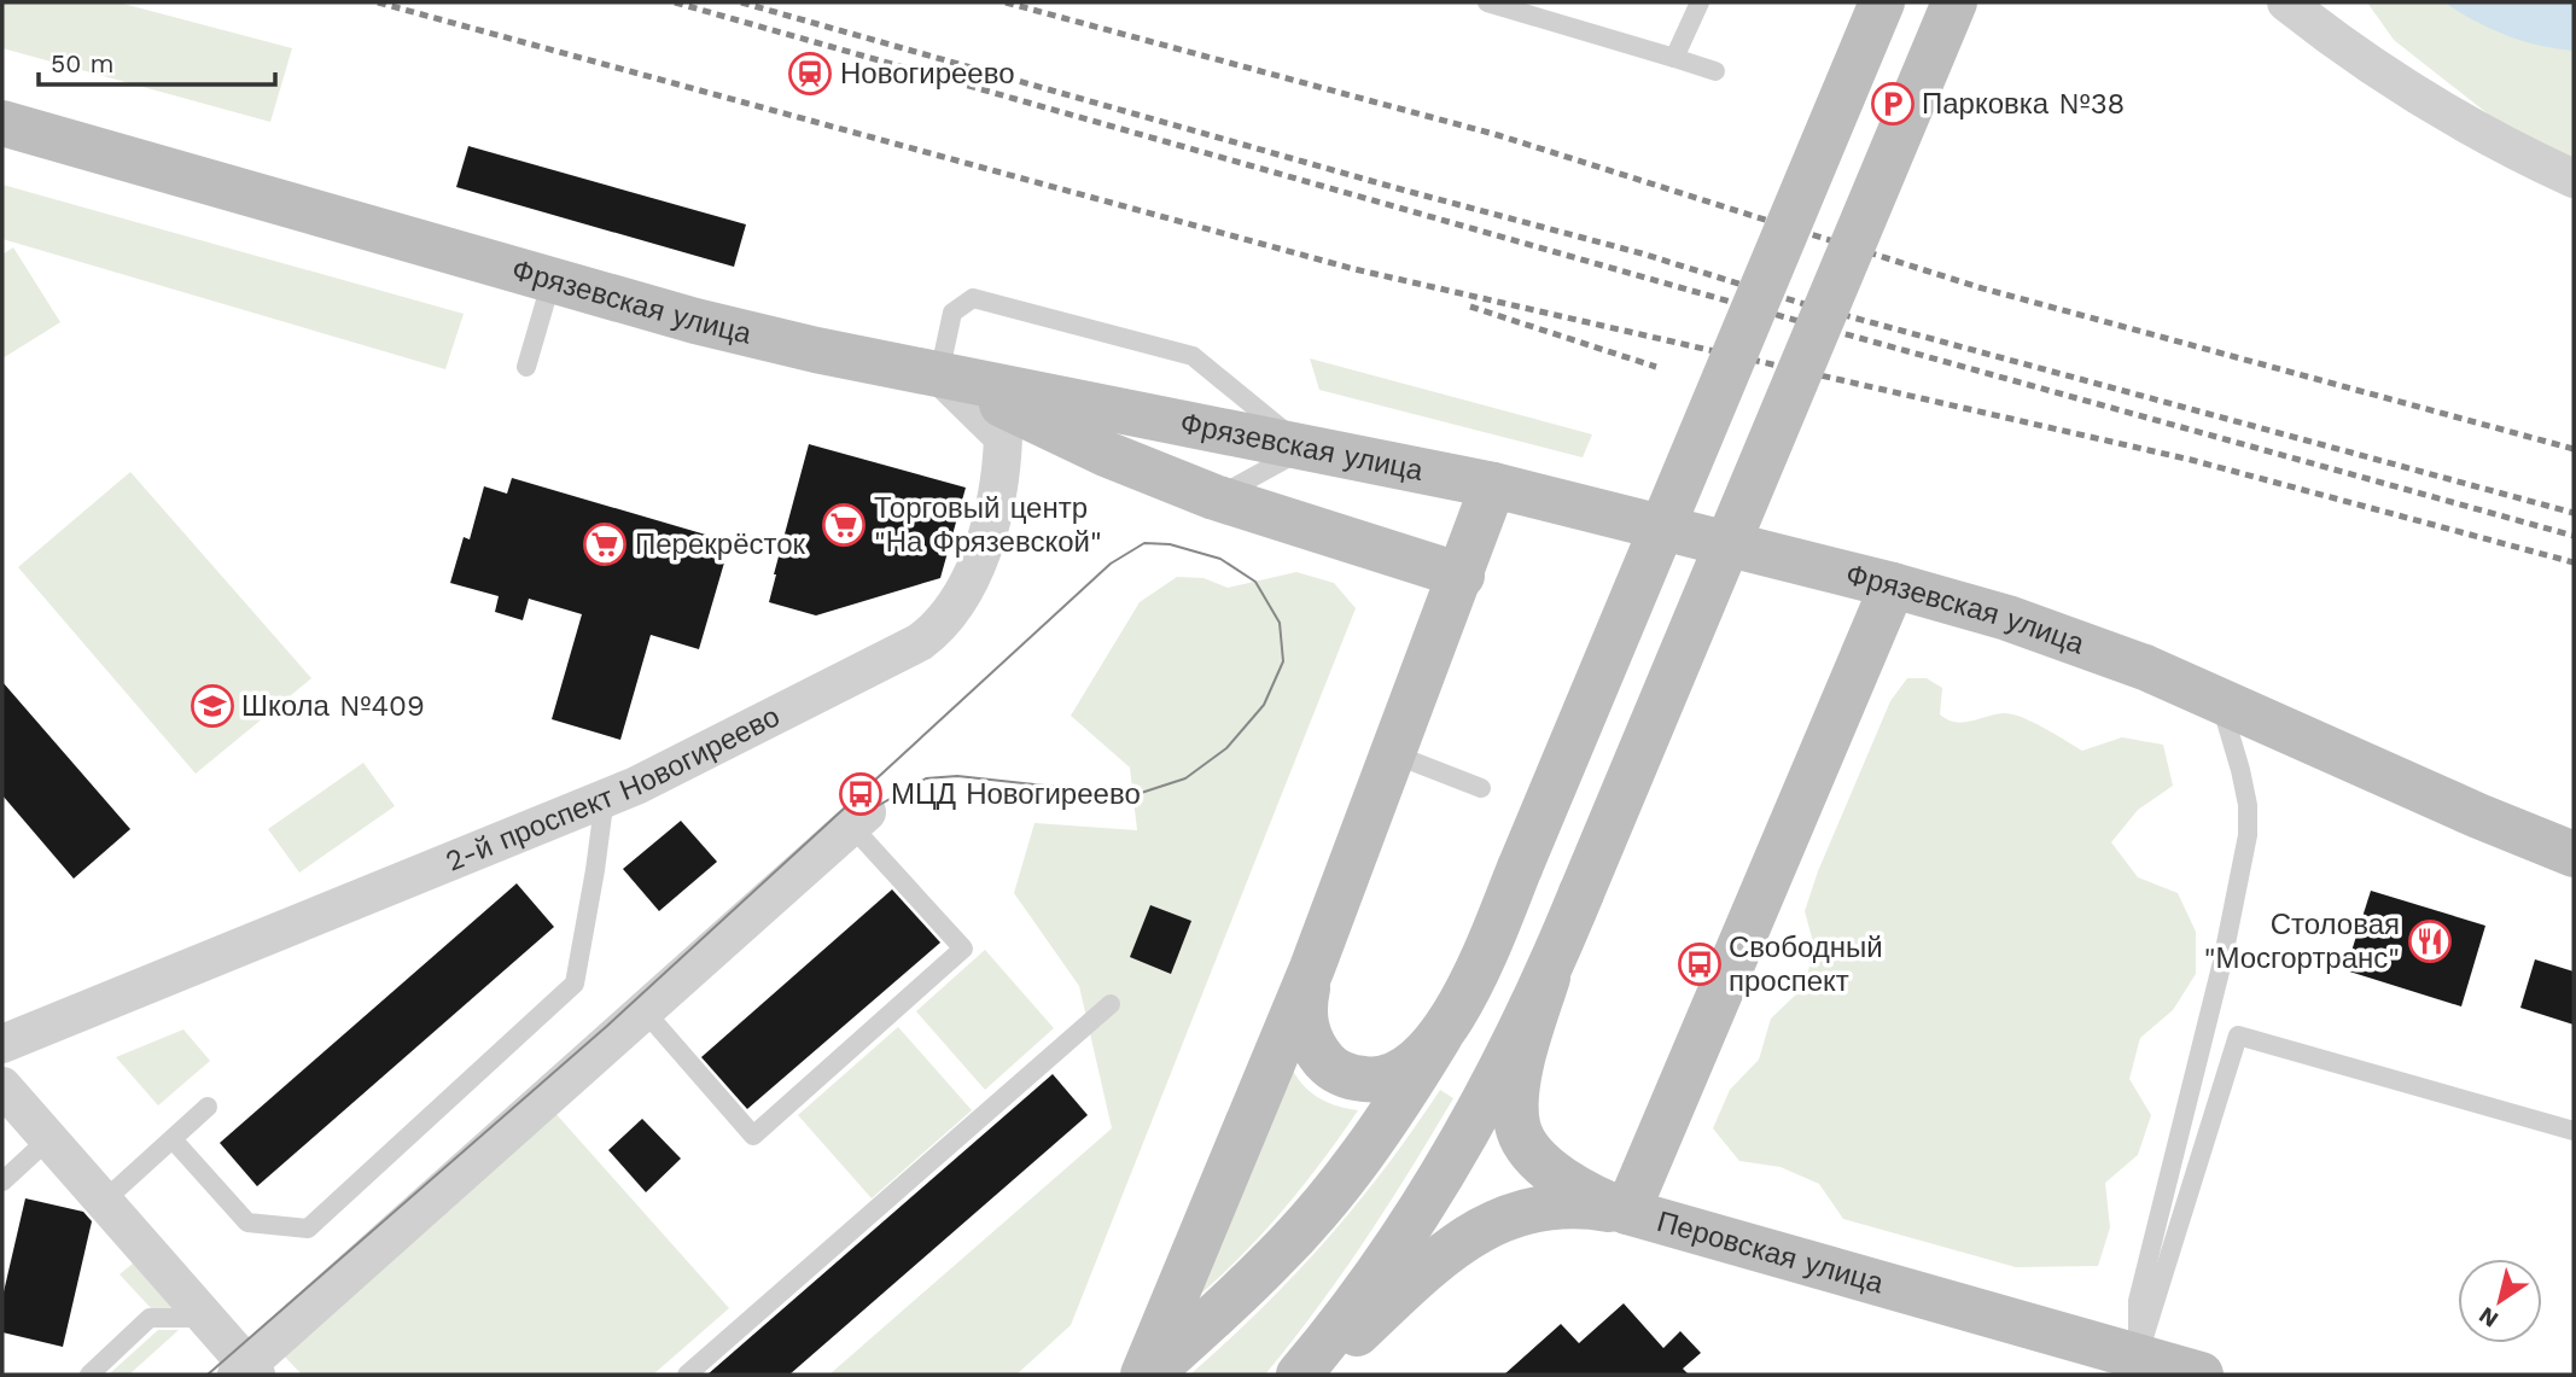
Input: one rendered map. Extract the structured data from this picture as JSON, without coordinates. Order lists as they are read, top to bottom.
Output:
{
  "streets": {
    "main road": ["Фрязевская улица", "Перовская улица"],
    "street": ["2-й проспект Новогиреево"]
  },
  "crossings": [
    ["Фрязевская улица", "2-й проспект Новогиреево"]
  ],
  "places": {
    "station": ["Новогиреево"],
    "parking": ["Парковка №38"],
    "supermarket": ["Торговый центр \"На Фрязевской\"", "Перекрёсток"],
    "school or university": ["Школа №409"],
    "bus stop": ["МЦД Новогиреево", "Свободный проспект"],
    "restaurant": ["Столовая \"Мосгортранс\""]
  },
  "scale_bar": "50 m",
  "north": "bottom left"
}
